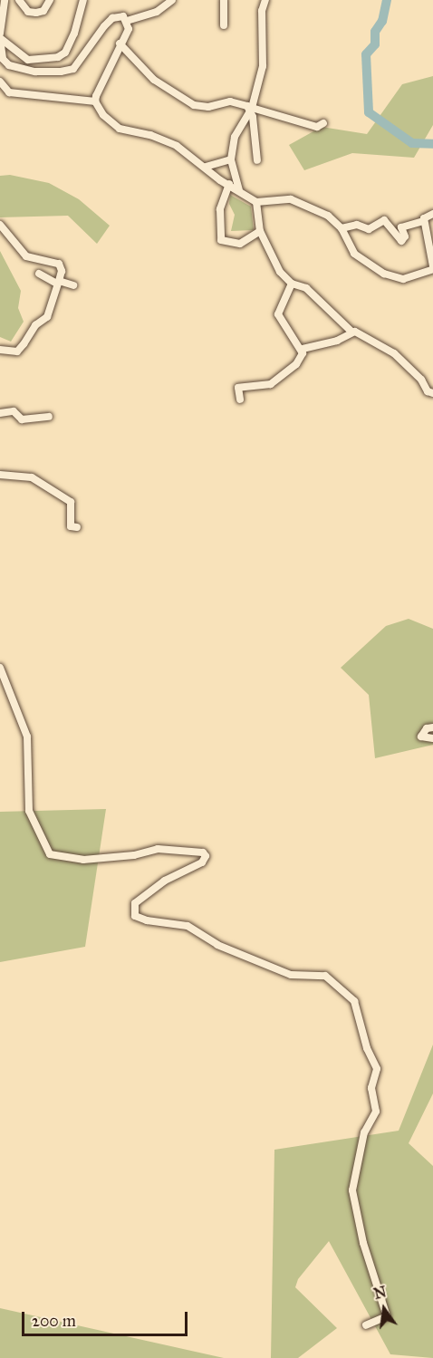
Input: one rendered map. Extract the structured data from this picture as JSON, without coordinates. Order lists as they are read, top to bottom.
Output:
{
  "scale_bar": "200 m",
  "north": "top"
}
